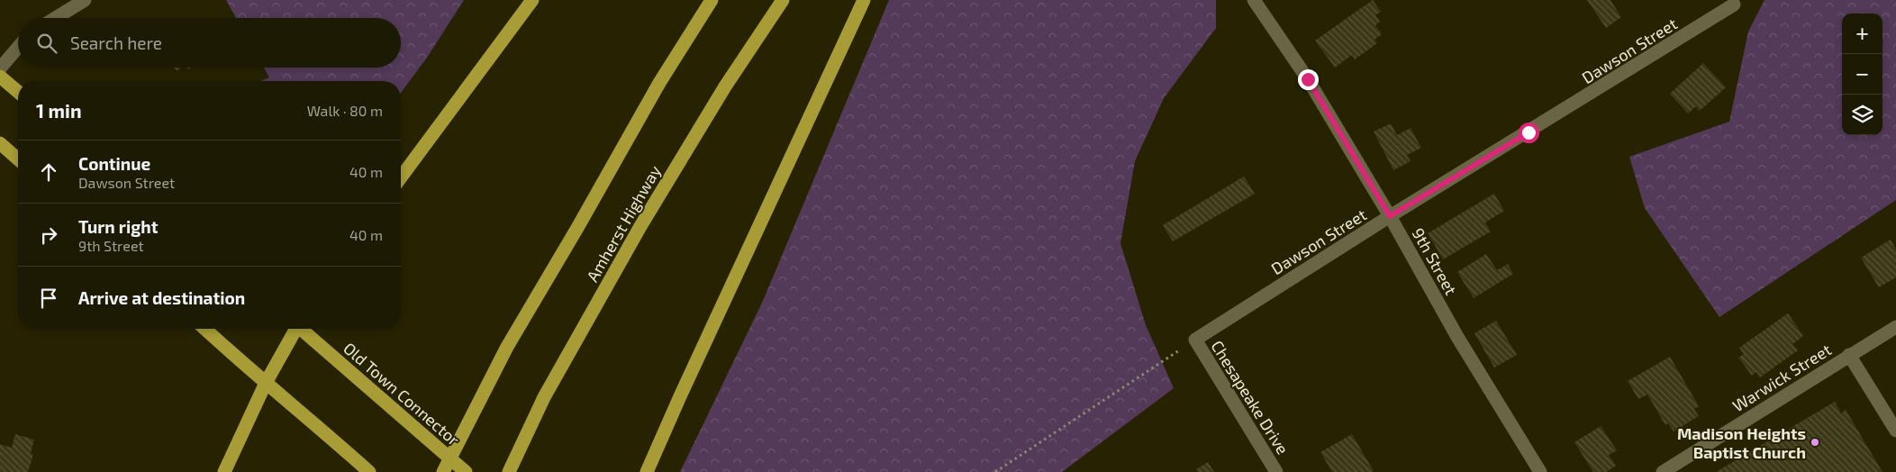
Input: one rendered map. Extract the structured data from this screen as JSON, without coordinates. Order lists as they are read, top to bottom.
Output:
{
  "streets": {
    "highway": ["Amherst Highway", "Old Town Connector"],
    "street": [
      "Dawson Street",
      "9th Street",
      "Warwick Street",
      "Chesapeake Drive"
    ]
  },
  "crossings": [
    ["Dawson Street", "9th Street"],
    ["Dawson Street", "Chesapeake Drive"]
  ],
  "places": ["Madison Heights Baptist Church"],
  "page": {
    "map_buttons": ["+", "−"],
    "search": "Search here",
    "heading": ["1 min", "Walk · 80 m"],
    "list": [
      ["Continue", "Dawson Street", "40 m"],
      ["Turn right", "9th Street", "40 m"],
      "Arrive at destination"
    ]
  }
}
